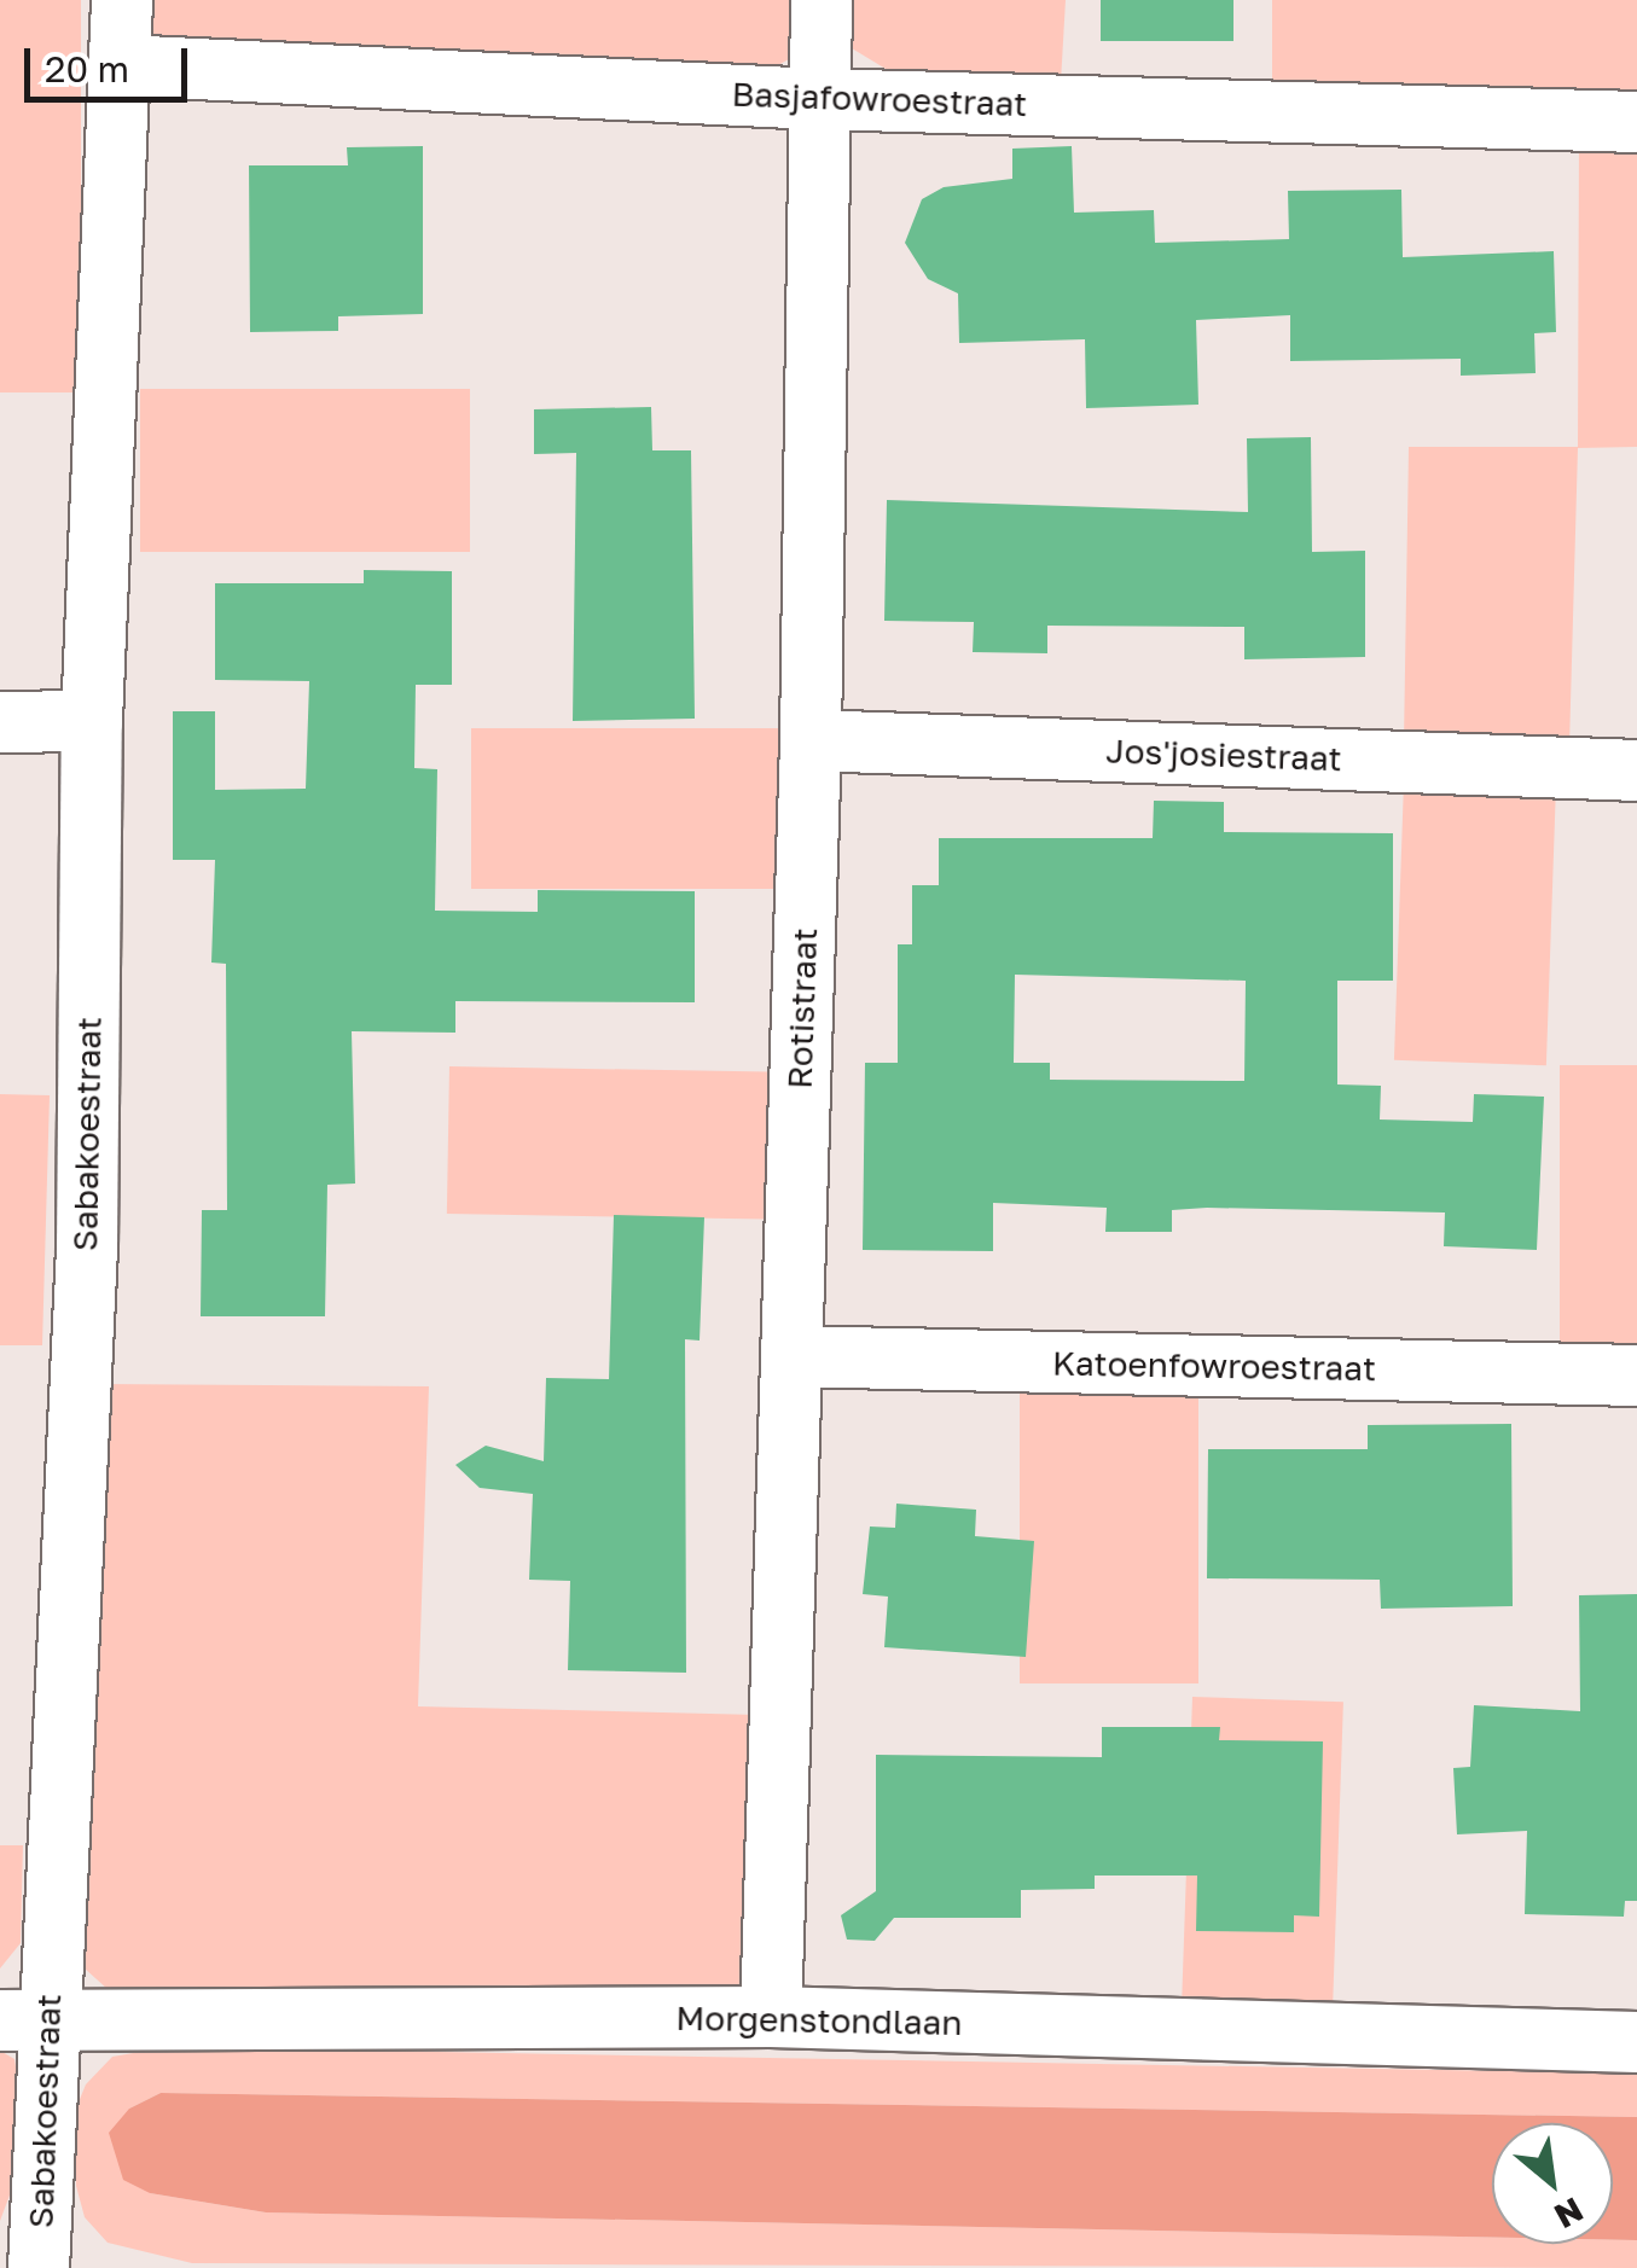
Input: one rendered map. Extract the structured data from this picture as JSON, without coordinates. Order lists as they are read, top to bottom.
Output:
{
  "streets": {
    "street": [
      "Basjafowroestraat",
      "Jos'josiestraat",
      "Rotistraat",
      "Sabakoestraat",
      "Katoenfowroestraat",
      "Morgenstondlaan"
    ]
  },
  "crossings": [
    ["Basjafowroestraat", "Rotistraat"],
    ["Basjafowroestraat", "Sabakoestraat"],
    ["Jos'josiestraat", "Rotistraat"],
    ["Rotistraat", "Katoenfowroestraat"],
    ["Rotistraat", "Morgenstondlaan"],
    ["Sabakoestraat", "Morgenstondlaan"]
  ],
  "scale_bar": "20 m",
  "north": "bottom right"
}
